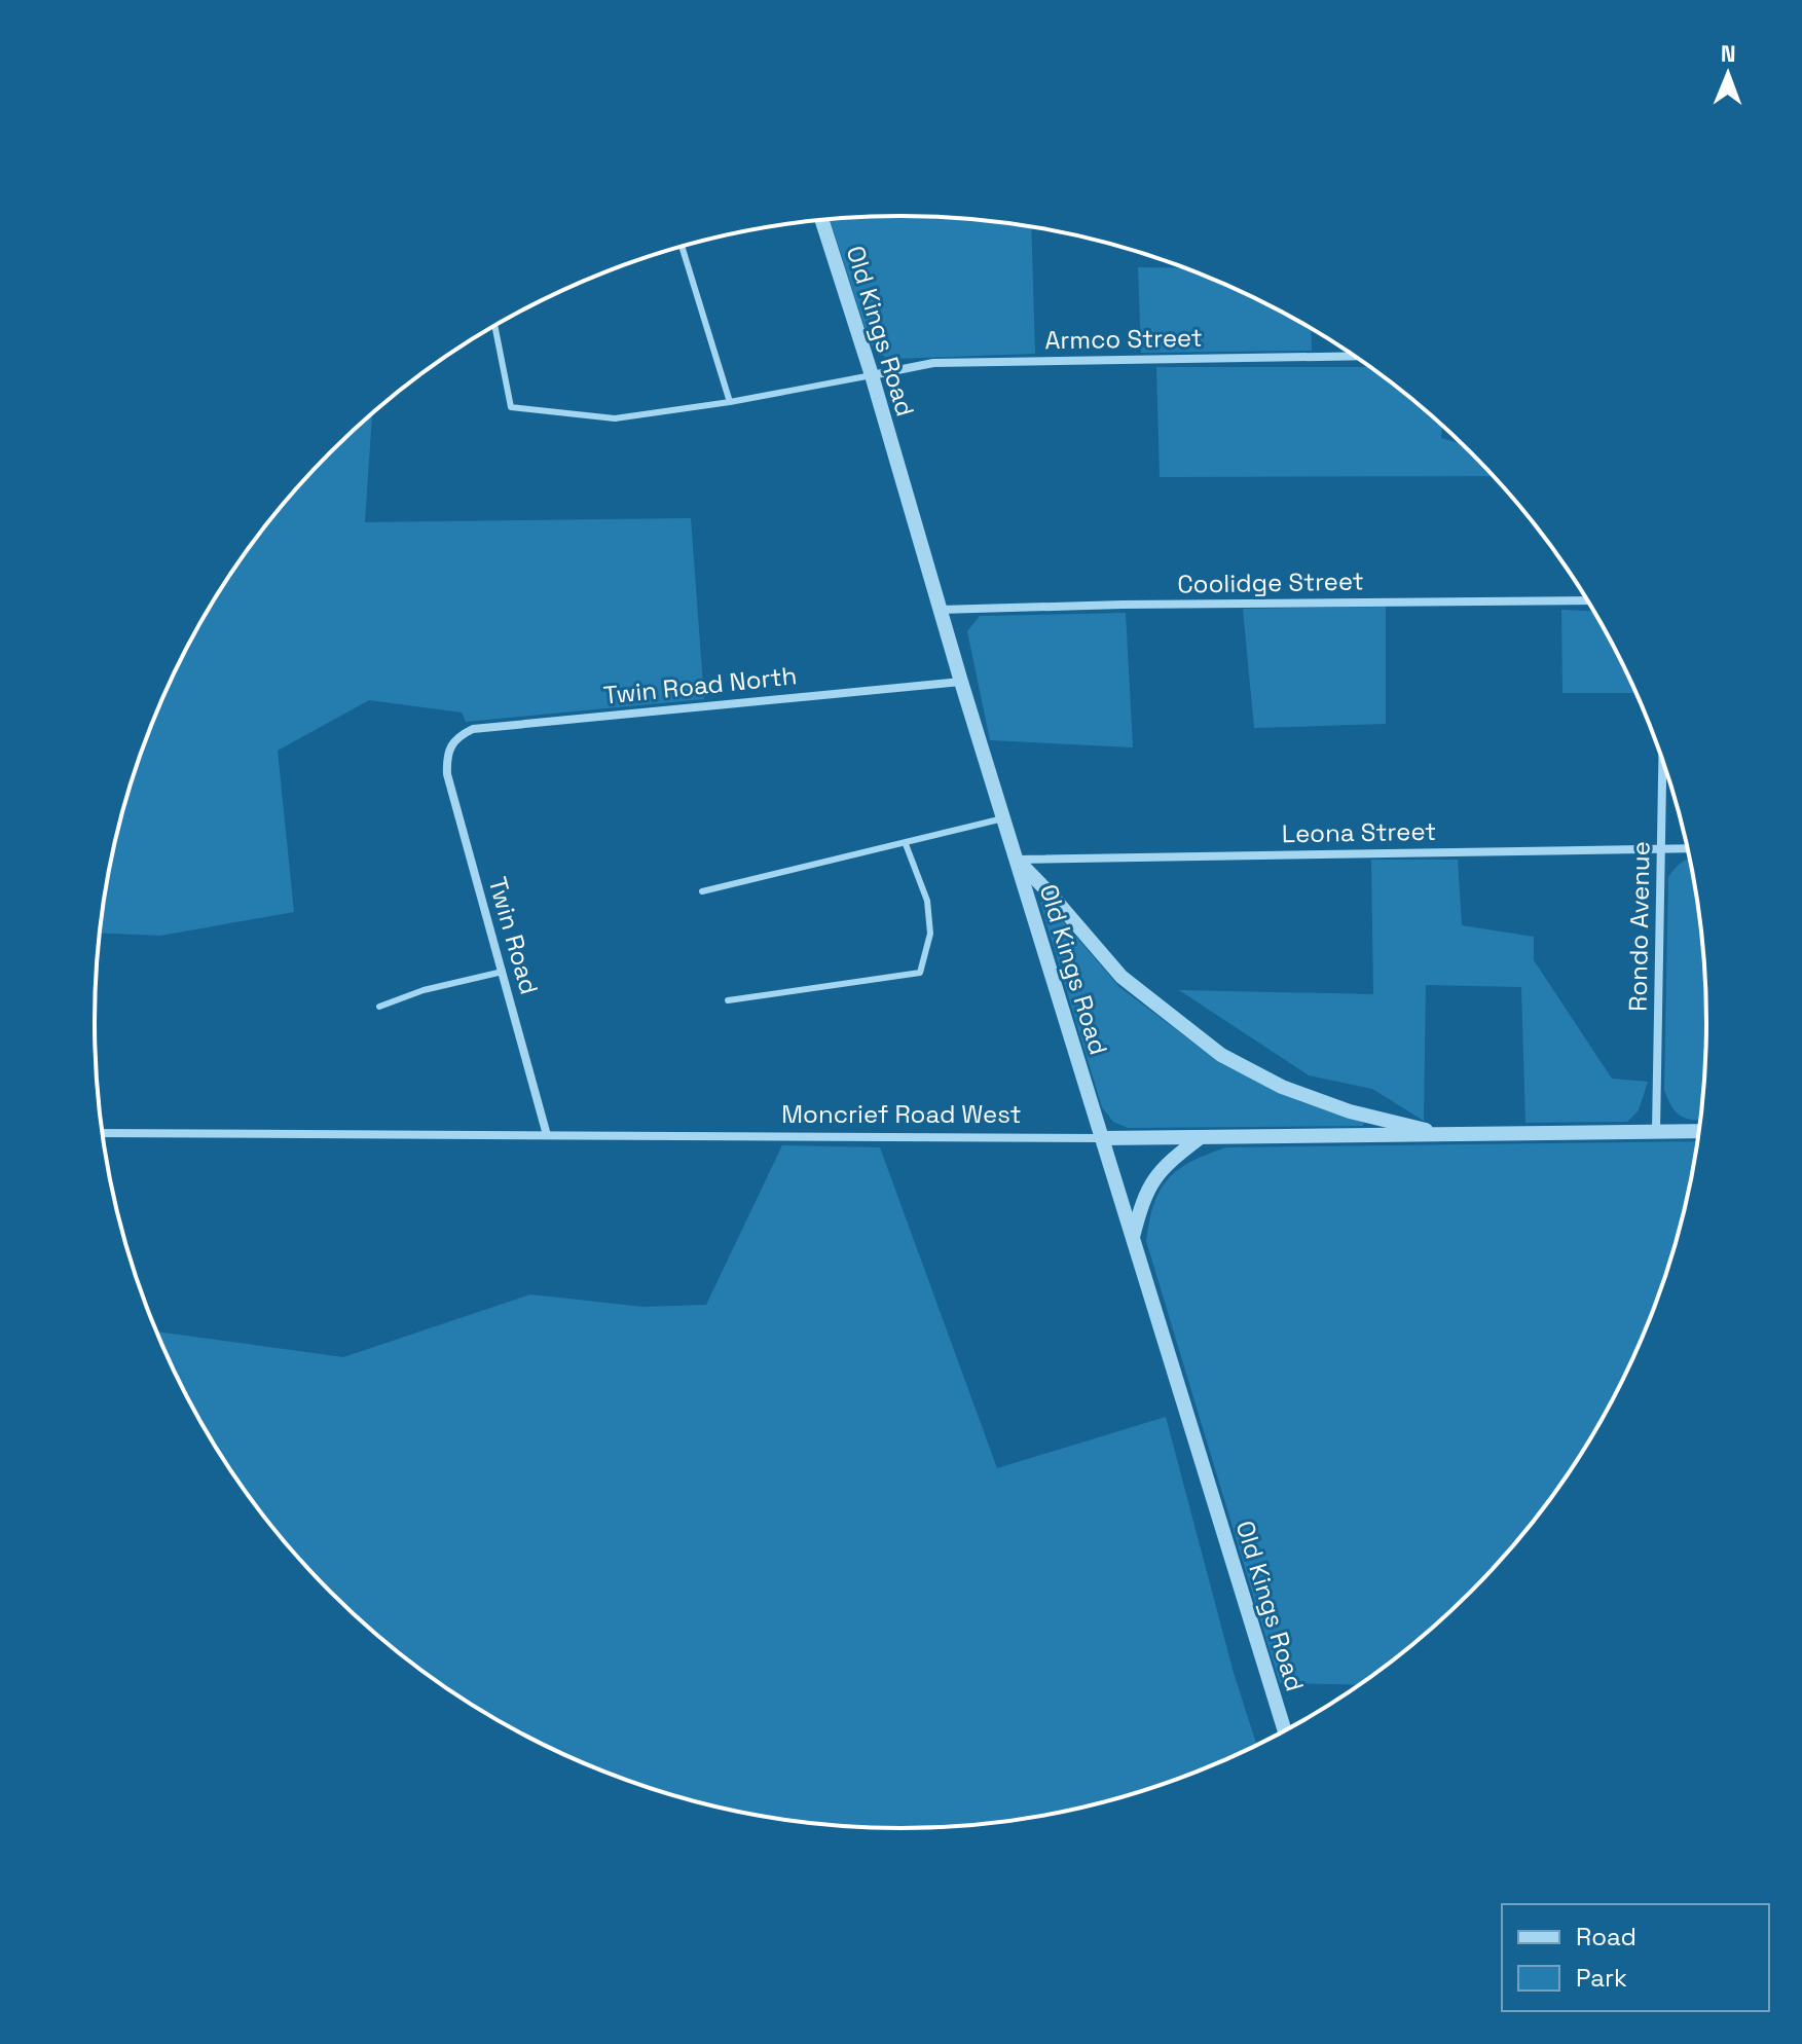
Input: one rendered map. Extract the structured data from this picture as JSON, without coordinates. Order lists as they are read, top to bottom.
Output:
{
  "streets": {
    "street": [
      "Old Kings Road",
      "Armco Street",
      "Coolidge Street",
      "Twin Road North",
      "Leona Street",
      "Rondo Avenue",
      "Twin Road",
      "Moncrief Road West"
    ]
  },
  "crossings": [
    ["Old Kings Road", "Armco Street"],
    ["Old Kings Road", "Coolidge Street"],
    ["Old Kings Road", "Twin Road North"],
    ["Old Kings Road", "Leona Street"],
    ["Old Kings Road", "Moncrief Road West"],
    ["Twin Road North", "Twin Road"],
    ["Leona Street", "Rondo Avenue"],
    ["Rondo Avenue", "Moncrief Road West"],
    ["Twin Road", "Moncrief Road West"]
  ],
  "legend": ["Road", "Park"],
  "north": "top"
}
